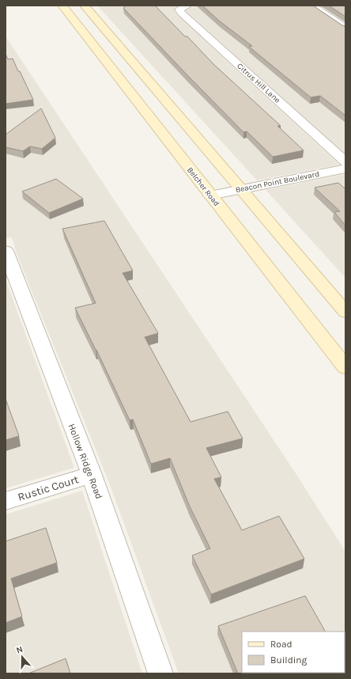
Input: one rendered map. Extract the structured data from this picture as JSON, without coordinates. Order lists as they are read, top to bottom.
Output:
{
  "streets": {
    "main road": ["Belcher Road"],
    "street": [
      "Citrus Hill Lane",
      "Beacon Point Boulevard",
      "Hollow Ridge Road",
      "Rustic Court"
    ]
  },
  "crossings": [
    ["Beacon Point Boulevard", "Belcher Road"],
    ["Hollow Ridge Road", "Rustic Court"]
  ],
  "legend": ["Road", "Building"],
  "north": "top"
}
